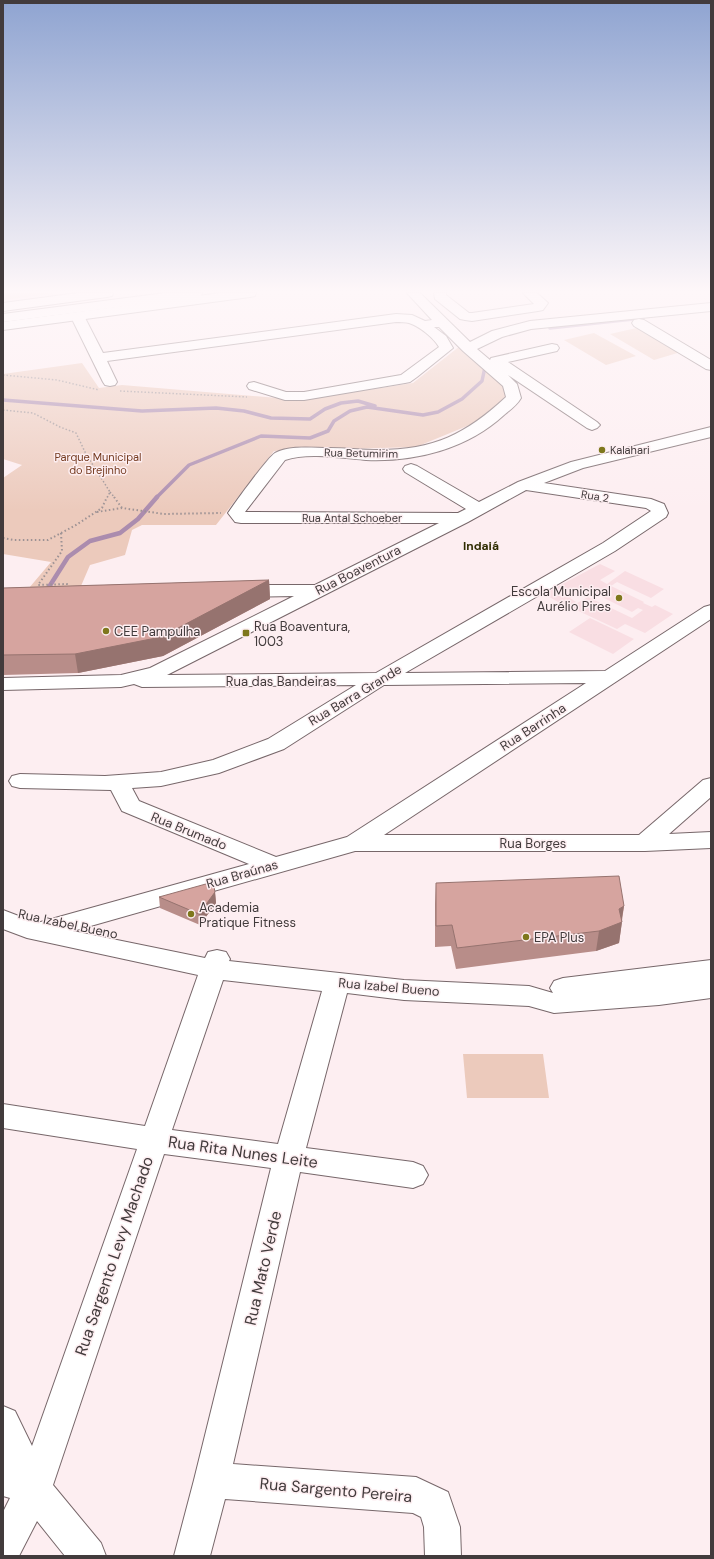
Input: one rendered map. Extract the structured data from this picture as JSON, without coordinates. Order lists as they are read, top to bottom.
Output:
{
  "streets": {
    "main road": [
      "Rua Betumirim",
      "Rua 2",
      "Rua Antal Schoeber",
      "Rua Boaventura",
      "Rua das Bandeiras",
      "Rua Barra Grande",
      "Rua Barrinha",
      "Rua Brumado",
      "Rua Borges",
      "Rua Braúnas",
      "Rua Izabel Bueno",
      "Rua Rita Nunes Leite",
      "Rua Sargento Levy Machado",
      "Rua Mato Verde",
      "Rua Sargento Pereira"
    ]
  },
  "crossings": [
    ["Rua Betumirim", "Rua Antal Schoeber"],
    ["Rua 2", "Rua Boaventura"],
    ["Rua 2", "Rua Barra Grande"],
    ["Rua Antal Schoeber", "Rua Boaventura"],
    ["Rua Boaventura", "Rua das Bandeiras"],
    ["Rua das Bandeiras", "Rua Barra Grande"],
    ["Rua das Bandeiras", "Rua Barrinha"],
    ["Rua Barra Grande", "Rua Brumado"],
    ["Rua Barrinha", "Rua Borges"],
    ["Rua Barrinha", "Rua Braúnas"],
    ["Rua Brumado", "Rua Braúnas"],
    ["Rua Borges", "Rua Braúnas"],
    ["Rua Braúnas", "Rua Izabel Bueno"],
    ["Rua Izabel Bueno", "Rua Sargento Levy Machado"],
    ["Rua Izabel Bueno", "Rua Mato Verde"],
    ["Rua Rita Nunes Leite", "Rua Sargento Levy Machado"],
    ["Rua Rita Nunes Leite", "Rua Mato Verde"],
    ["Rua Mato Verde", "Rua Sargento Pereira"]
  ],
  "districts": ["Indaiá"],
  "parks": ["Parque Municipal do Brejinho"],
  "places": {
    "other": [
      "Kalahari",
      "Escola Municipal Aurélio Pires",
      "CEE Pampulha",
      "Academia Pratique Fitness",
      "EPA Plus"
    ],
    "transit": ["Rua Boaventura, 1003"]
  }
}
